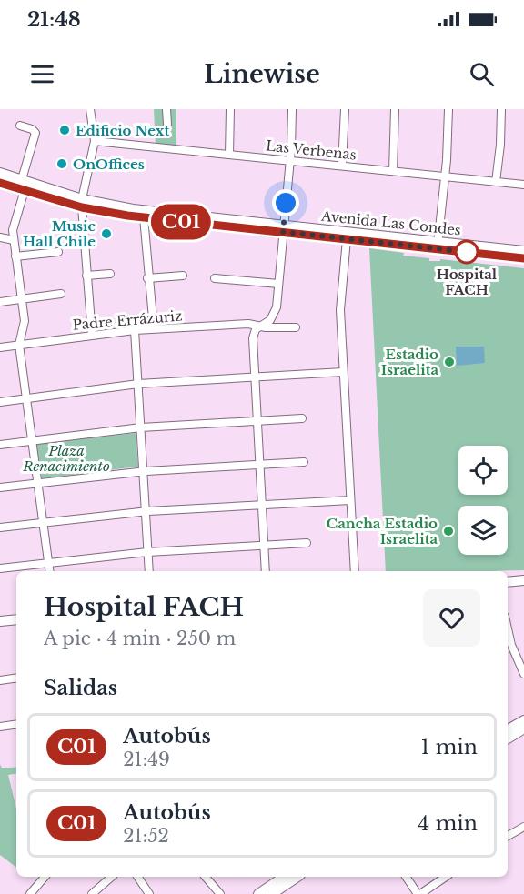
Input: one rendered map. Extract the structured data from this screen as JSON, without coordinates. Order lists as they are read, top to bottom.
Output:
{
  "streets": {
    "main road": ["Avenida Las Condes"],
    "street": ["Las Verbenas", "Padre Errázuriz"]
  },
  "parks": ["Plaza Renacimiento"],
  "places": [
    "Edificio Next",
    "OnOffices",
    "Music Hall Chile",
    "Hospital FACH",
    "Estadio Israelita",
    "Cancha Estadio Israelita"
  ],
  "lines": ["bus line C01"],
  "page": {
    "status": "21:48",
    "header": "Linewise",
    "on_map": "C01",
    "heading": [
      ["Hospital FACH", "A pie · 4 min · 250 m"],
      "Salidas"
    ],
    "list": [
      {
        "mark": "C01",
        "name": "Autobús",
        "note": "21:49",
        "value": "1 min"
      },
      {
        "mark": "C01",
        "name": "Autobús",
        "note": "21:52",
        "value": "4 min"
      }
    ]
  }
}
